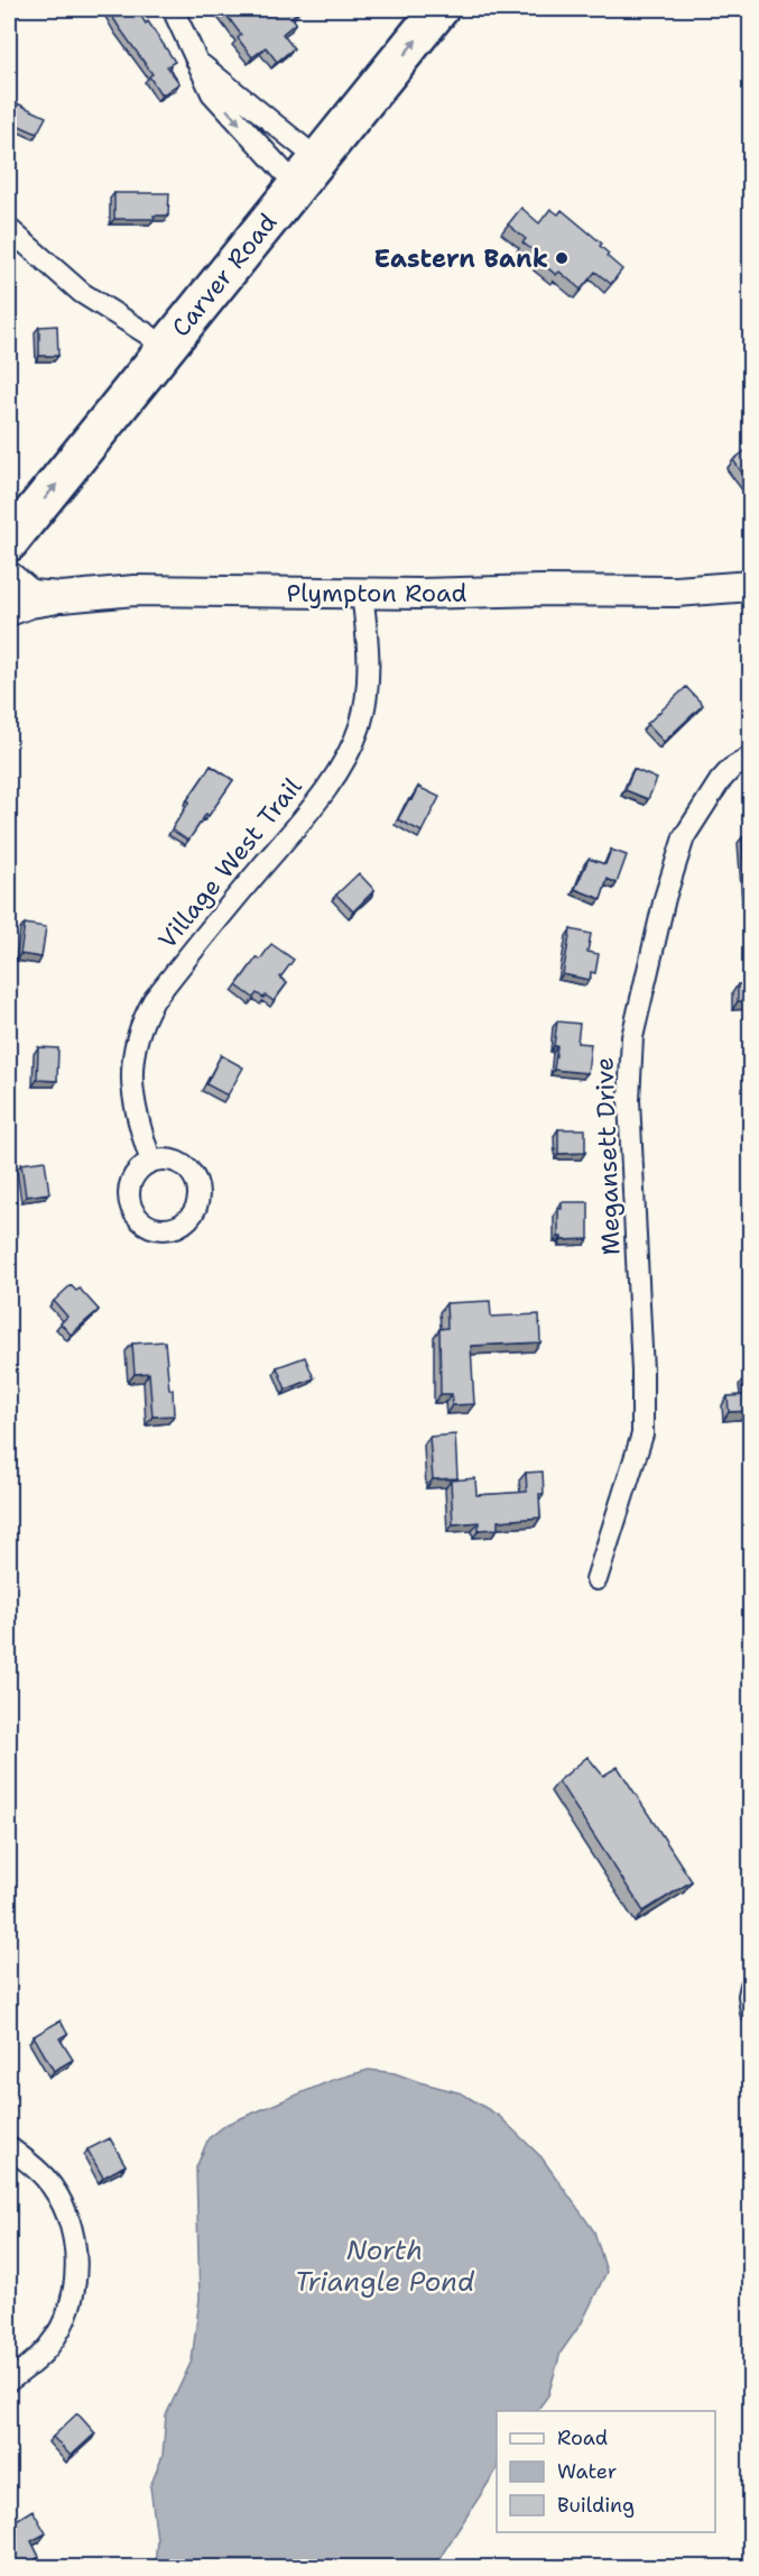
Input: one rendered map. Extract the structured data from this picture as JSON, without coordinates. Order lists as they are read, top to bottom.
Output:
{
  "streets": {
    "highway": ["Carver Road"],
    "main road": ["Plympton Road"],
    "street": ["Village West Trail", "Megansett Drive"]
  },
  "crossings": [
    ["Plympton Road", "Village West Trail"]
  ],
  "water": ["North Triangle Pond"],
  "places": ["Eastern Bank"],
  "legend": ["Road", "Water", "Building"]
}
